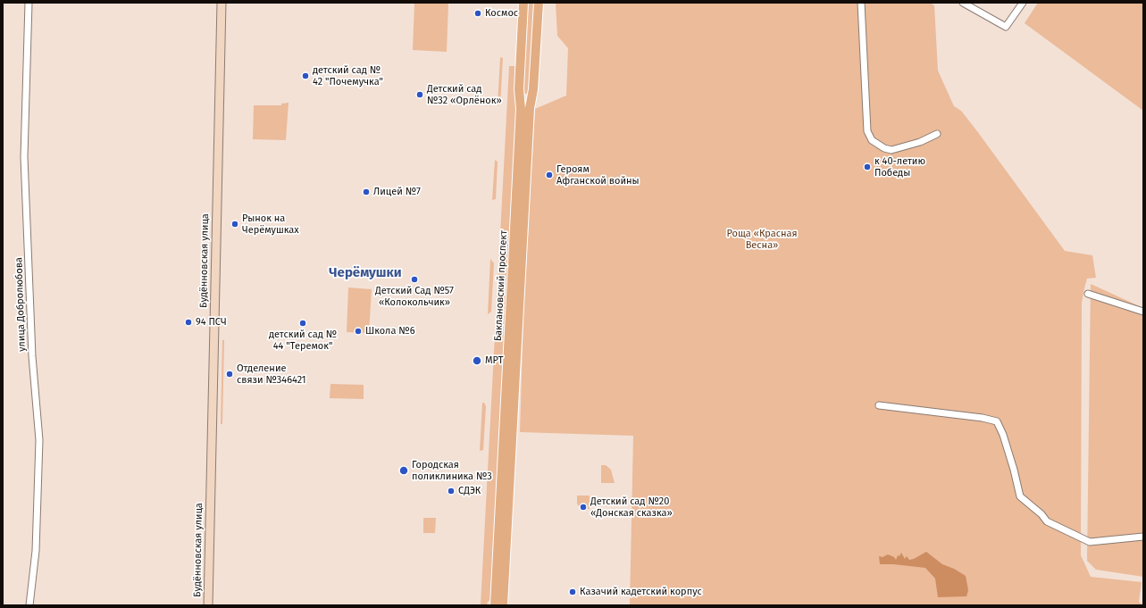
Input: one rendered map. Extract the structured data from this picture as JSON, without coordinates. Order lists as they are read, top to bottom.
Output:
{
  "streets": {
    "main road": ["Будённовская улица", "Баклановский проспект"],
    "street": ["улица Добролюбова"]
  },
  "districts": ["Черёмушки"],
  "parks": ["Роща «Красная Весна»"],
  "places": [
    "Космос",
    "детский сад № 42 \"Почемучка\"",
    "Детский сад №32 «Орлёнок»",
    "к 40-летию Победы",
    "Героям Афганской войны",
    "Лицей №7",
    "Рынок на Черёмушках",
    "Детский Сад №57 «Колокольчик»",
    "94 ПСЧ",
    "детский сад № 44 \"Теремок\"",
    "Школа №6",
    "МРТ",
    "Отделение связи №346421",
    "Городская поликлиника №3",
    "СДЭК",
    "Детский сад №20 «Донская сказка»",
    "Казачий кадетский корпус"
  ]
}
